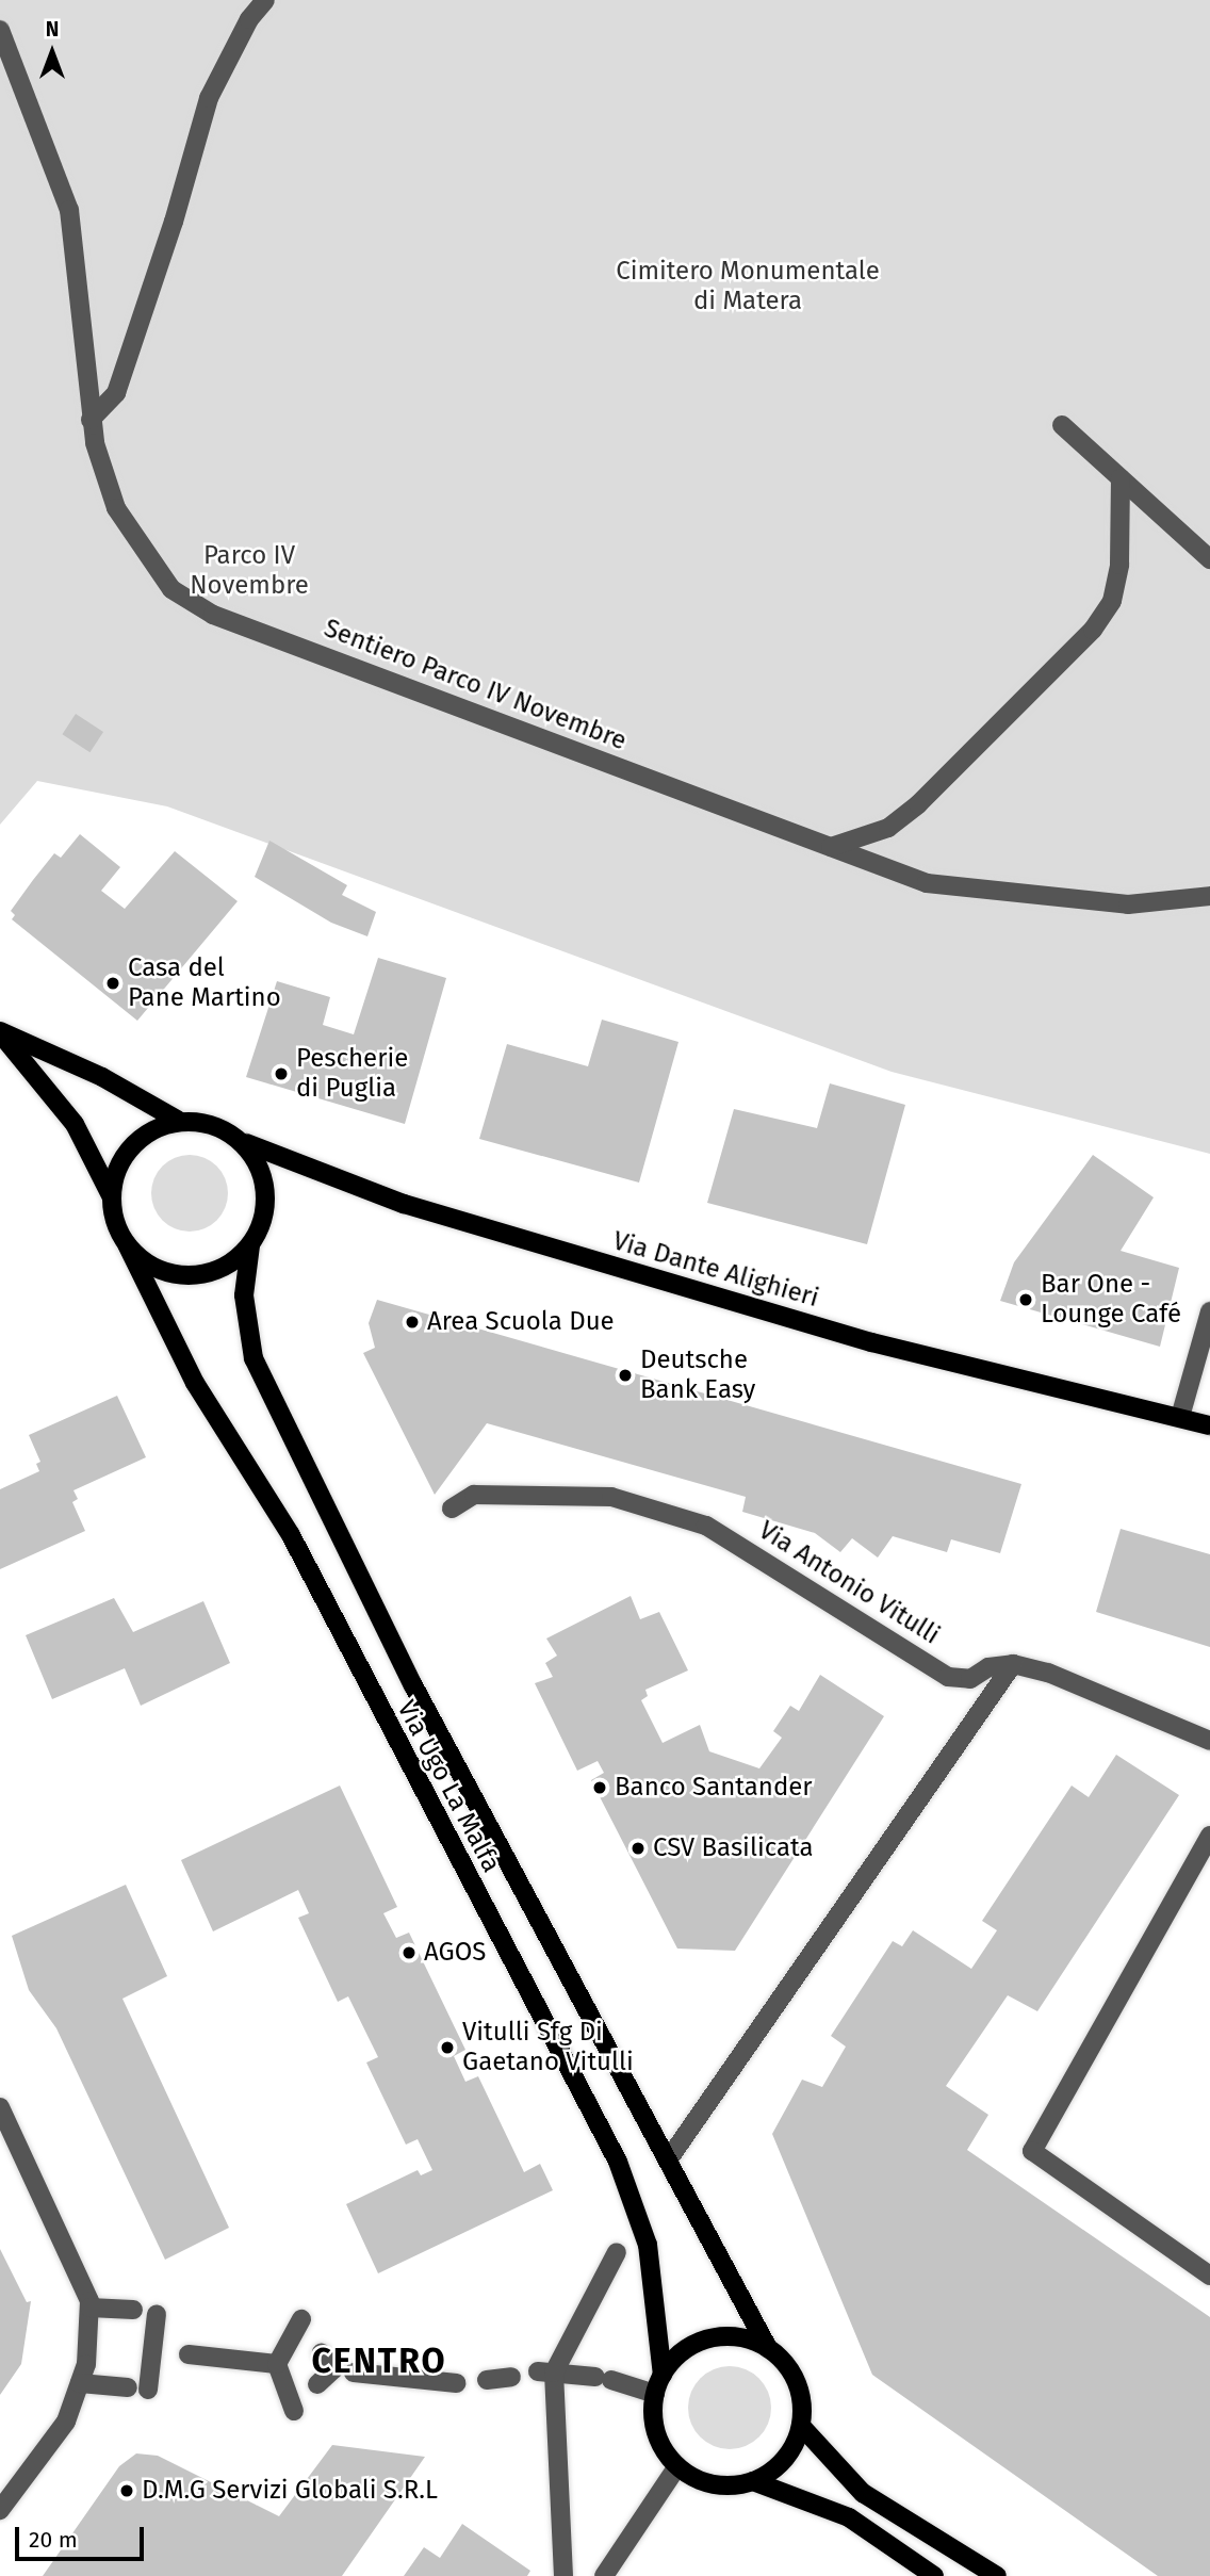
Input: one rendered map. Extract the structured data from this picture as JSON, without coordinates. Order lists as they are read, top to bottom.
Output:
{
  "streets": {
    "main road": ["Via Dante Alighieri", "Via Ugo La Malfa"],
    "street": ["Sentiero Parco IV Novembre", "Via Antonio Vitulli"]
  },
  "crossings": [
    ["Via Dante Alighieri", "Via Ugo La Malfa"]
  ],
  "districts": ["CENTRO"],
  "parks": ["Cimitero Monumentale di Matera", "Parco IV Novembre"],
  "places": [
    "Casa del Pane Martino",
    "Pescherie di Puglia",
    "Bar One - Lounge Café",
    "Area Scuola Due",
    "Deutsche Bank Easy",
    "Banco Santander",
    "CSV Basilicata",
    "AGOS",
    "Vitulli Sfg Di Gaetano Vitulli",
    "D.M.G Servizi Globali S.R.L"
  ],
  "scale_bar": "20 m",
  "north": "top"
}
